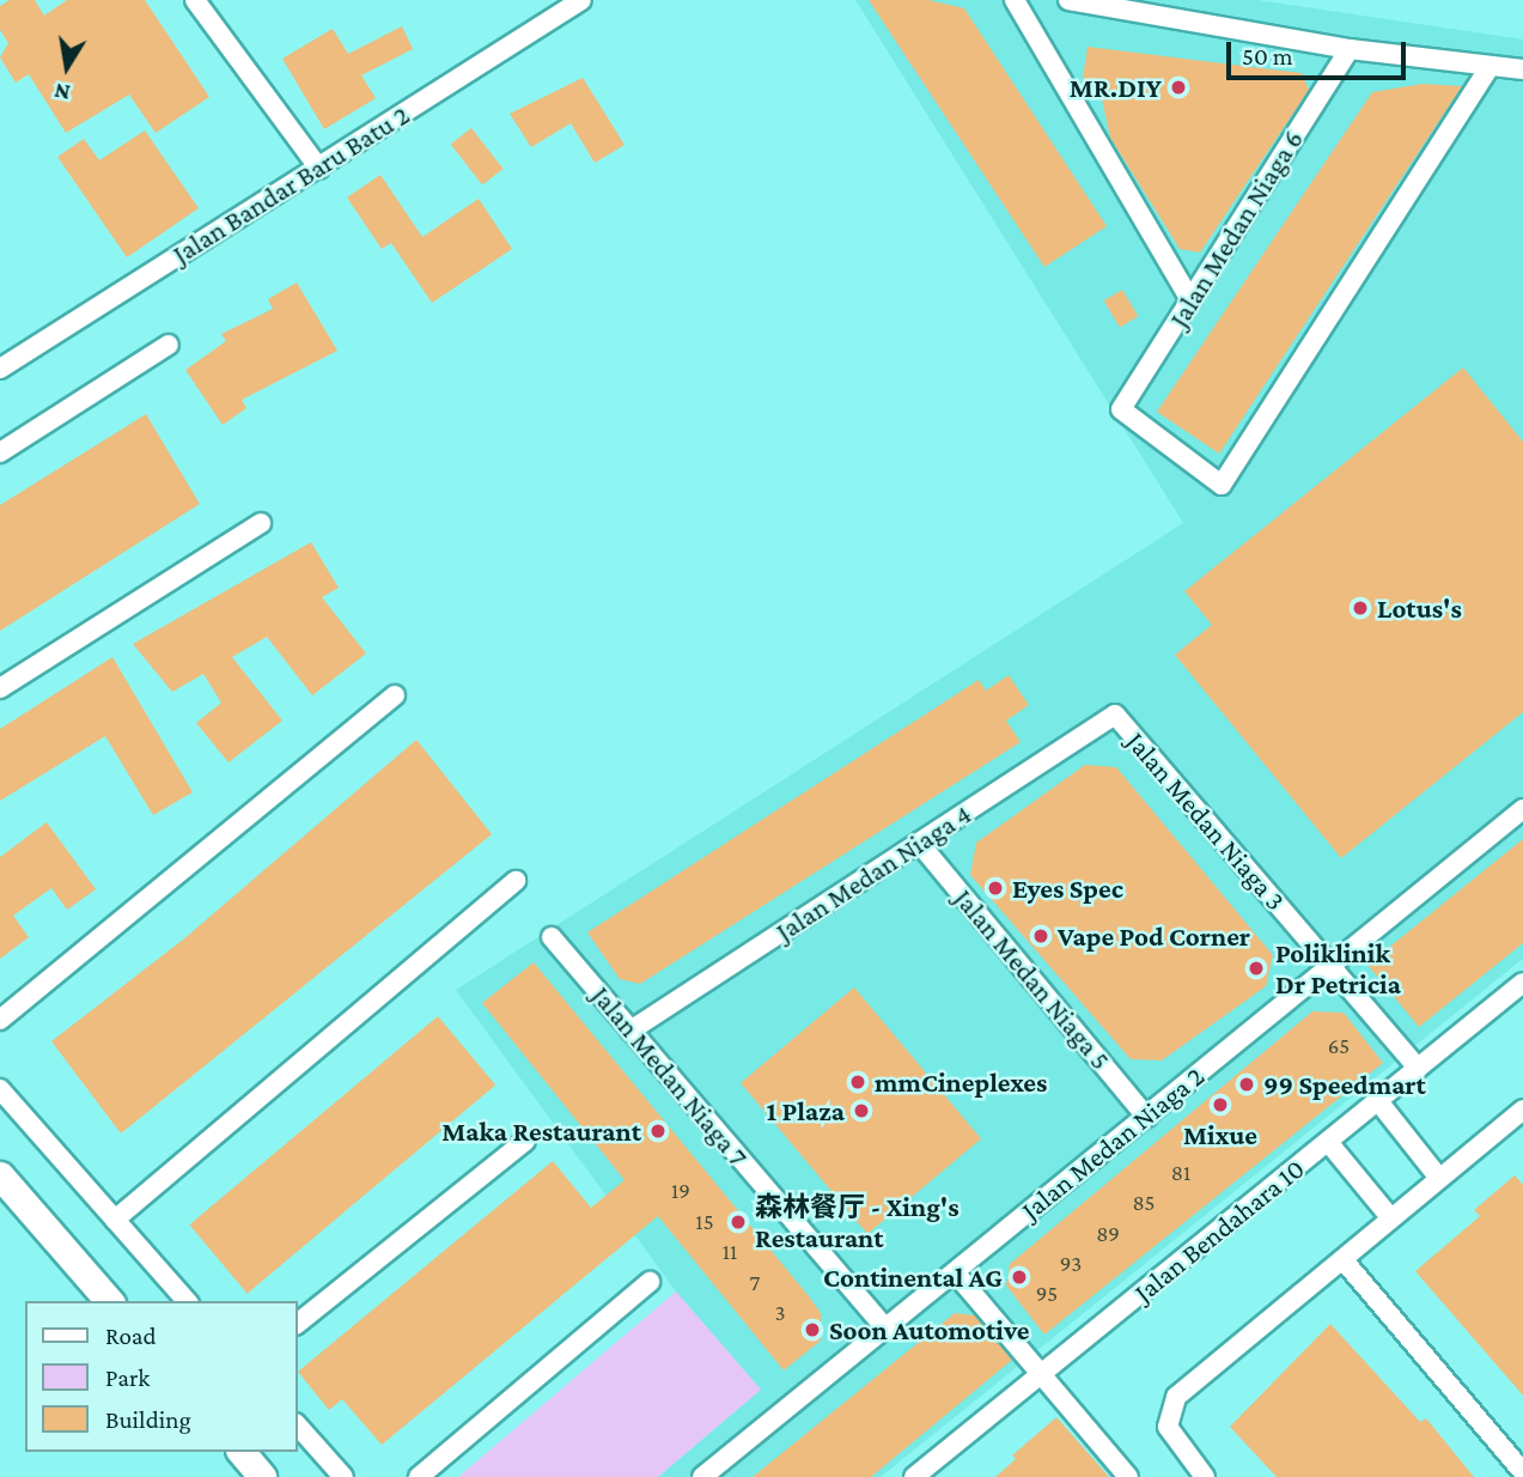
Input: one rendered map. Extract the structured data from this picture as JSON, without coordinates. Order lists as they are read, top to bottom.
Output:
{
  "streets": {
    "street": [
      "Jalan Bandar Baru Batu 2",
      "Jalan Medan Niaga 6",
      "Jalan Medan Niaga 3",
      "Jalan Medan Niaga 4",
      "Jalan Medan Niaga 5",
      "Jalan Medan Niaga 7",
      "Jalan Medan Niaga 2",
      "Jalan Bendahara 10"
    ]
  },
  "crossings": [
    ["Jalan Medan Niaga 3", "Jalan Medan Niaga 4"],
    ["Jalan Medan Niaga 3", "Jalan Medan Niaga 2"],
    ["Jalan Medan Niaga 3", "Jalan Bendahara 10"],
    ["Jalan Medan Niaga 4", "Jalan Medan Niaga 5"],
    ["Jalan Medan Niaga 4", "Jalan Medan Niaga 7"],
    ["Jalan Medan Niaga 5", "Jalan Medan Niaga 2"],
    ["Jalan Medan Niaga 7", "Jalan Medan Niaga 2"]
  ],
  "places": [
    "MR.DIY",
    "Lotus's",
    "Eyes Spec",
    "Vape Pod Corner",
    "Poliklinik Dr Petricia",
    "mmCineplexes",
    "99 Speedmart",
    "Mixue",
    "1 Plaza",
    "Maka Restaurant",
    "森林餐厅 - Xing's Restaurant",
    "Continental AG",
    "Soon Automotive"
  ],
  "house_numbers": [
    "65",
    "81",
    "19",
    "85",
    "15",
    "89",
    "11",
    "93",
    "7",
    "95",
    "3"
  ],
  "legend": ["Road", "Park", "Building"],
  "scale_bar": "50 m",
  "north": "bottom"
}
